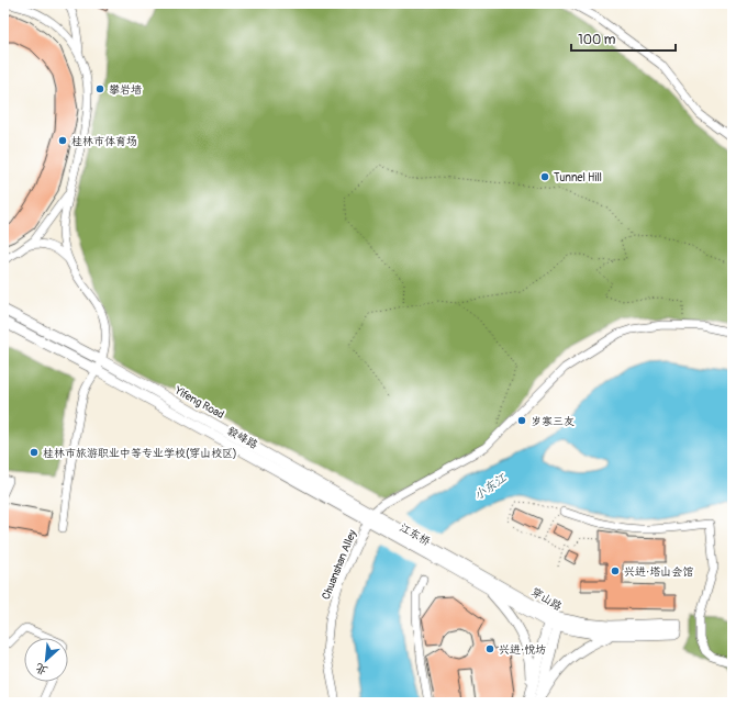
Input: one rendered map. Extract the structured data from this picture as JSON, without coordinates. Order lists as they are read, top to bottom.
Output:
{
  "streets": {
    "main road": [
      "Yifeng Road",
      "毅峰路",
      "江东桥",
      "穿山路"
    ],
    "street": ["Chuanshan Alley"]
  },
  "crossings": [
    ["Yifeng Road", "毅峰路"],
    ["Yifeng Road", "江东桥"],
    ["Yifeng Road", "Chuanshan Alley"],
    ["毅峰路", "江东桥"],
    ["毅峰路", "Chuanshan Alley"],
    ["江东桥", "Chuanshan Alley"],
    ["江东桥", "穿山路"]
  ],
  "water": ["小东江"],
  "places": [
    "攀岩墙",
    "桂林市体育场",
    "Tunnel Hill",
    "岁寒三友",
    "桂林市旅游职业中等专业学校(穿山校区)",
    "兴进·塔山会馆",
    "兴进·悦坊"
  ],
  "scale_bar": "100 m",
  "north": "bottom left"
}
